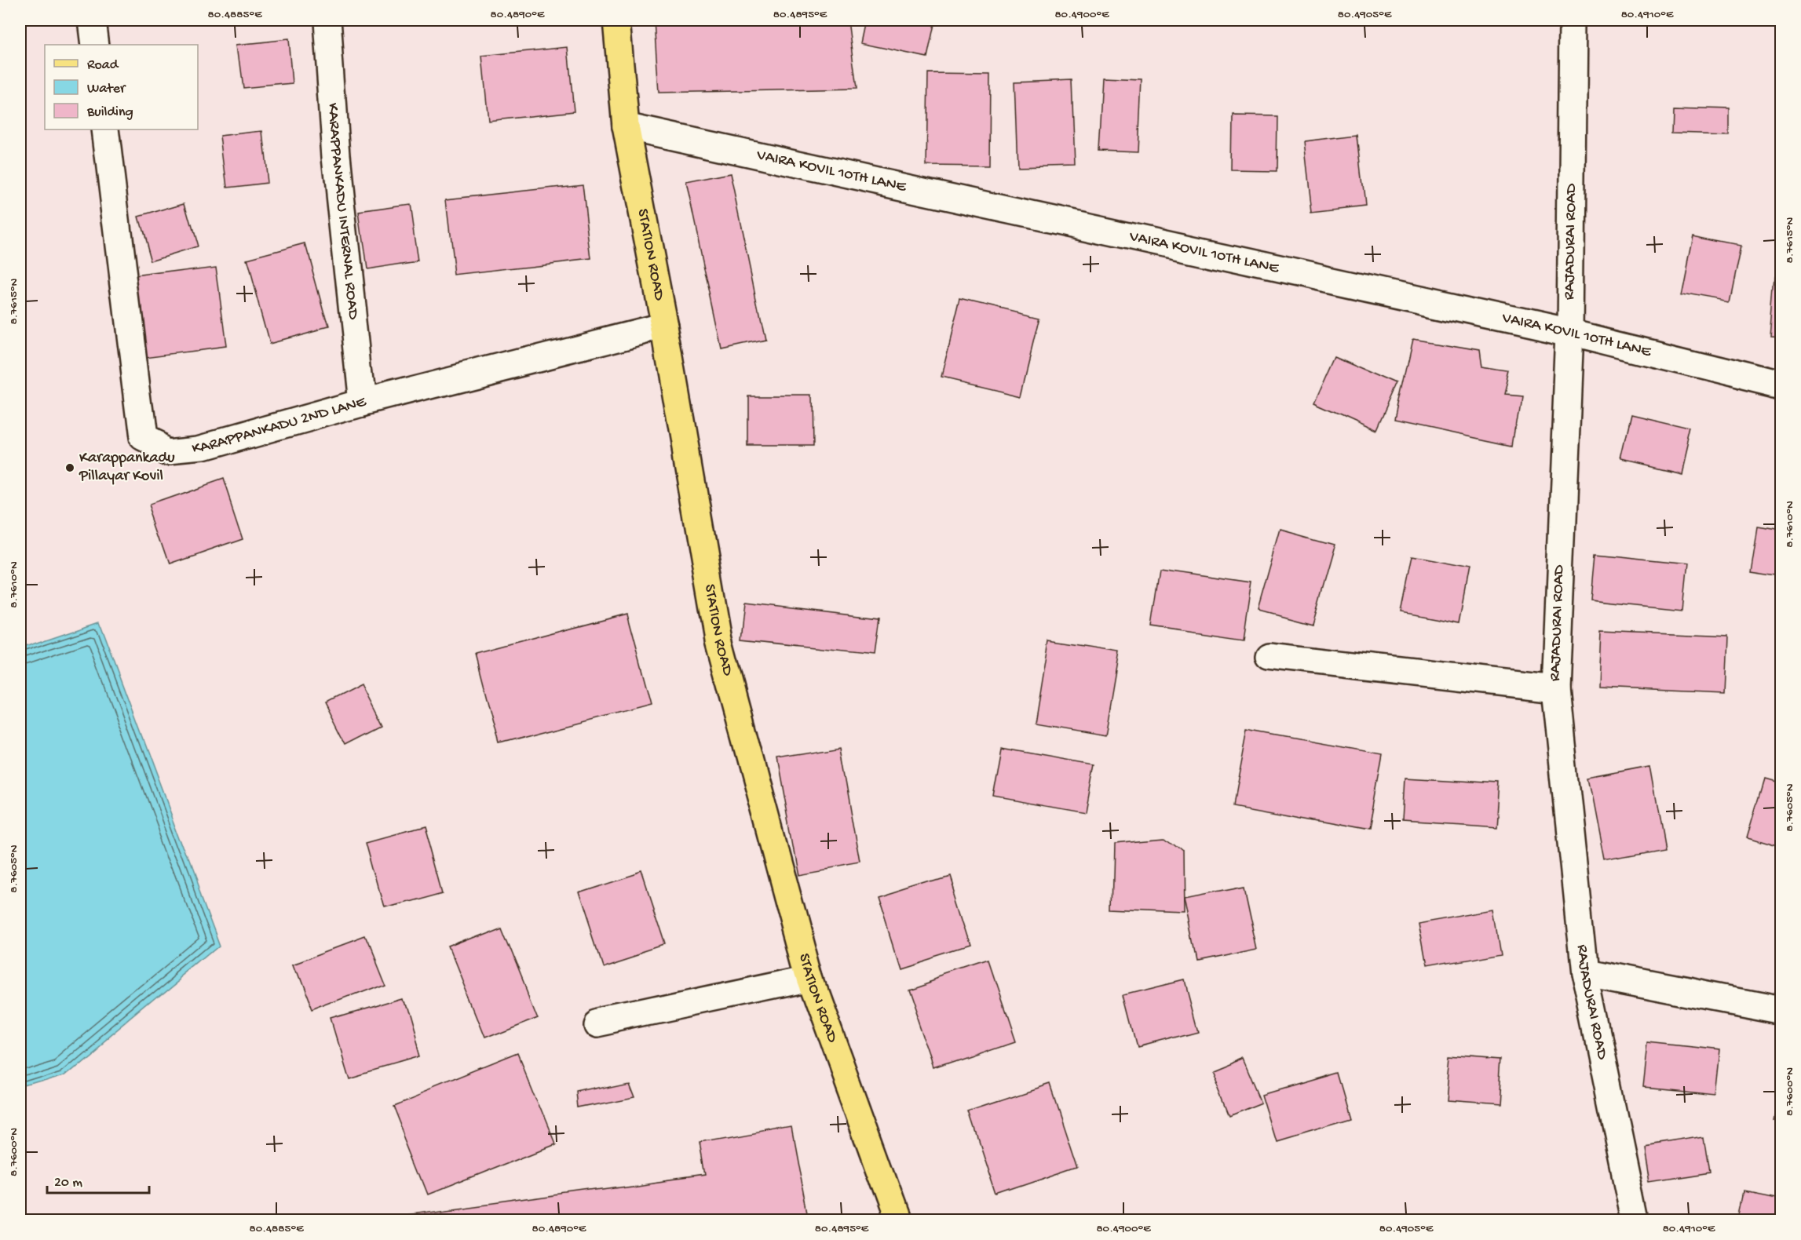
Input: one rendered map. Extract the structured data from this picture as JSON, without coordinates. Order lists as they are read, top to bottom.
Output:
{
  "streets": {
    "main road": ["STATION ROAD"],
    "street": [
      "VAIRA KOVIL 10TH LANE",
      "KARAPPANKADU INTERNAL ROAD",
      "RAJADURAI ROAD",
      "KARAPPANKADU 2ND LANE"
    ]
  },
  "crossings": [
    ["VAIRA KOVIL 10TH LANE", "RAJADURAI ROAD"],
    ["VAIRA KOVIL 10TH LANE", "STATION ROAD"],
    ["KARAPPANKADU INTERNAL ROAD", "KARAPPANKADU 2ND LANE"],
    ["STATION ROAD", "KARAPPANKADU 2ND LANE"]
  ],
  "places": ["Karappankadu Pillayar Kovil"],
  "legend": ["Road", "Water", "Building"],
  "scale_bar": "20 m",
  "coordinates": [
    "80.4885°E",
    "80.4890°E",
    "80.4895°E",
    "80.4900°E",
    "80.4905°E",
    "80.4910°E",
    "8.7615°N",
    "8.7610°N",
    "8.7605°N",
    "8.7600°N"
  ]
}
